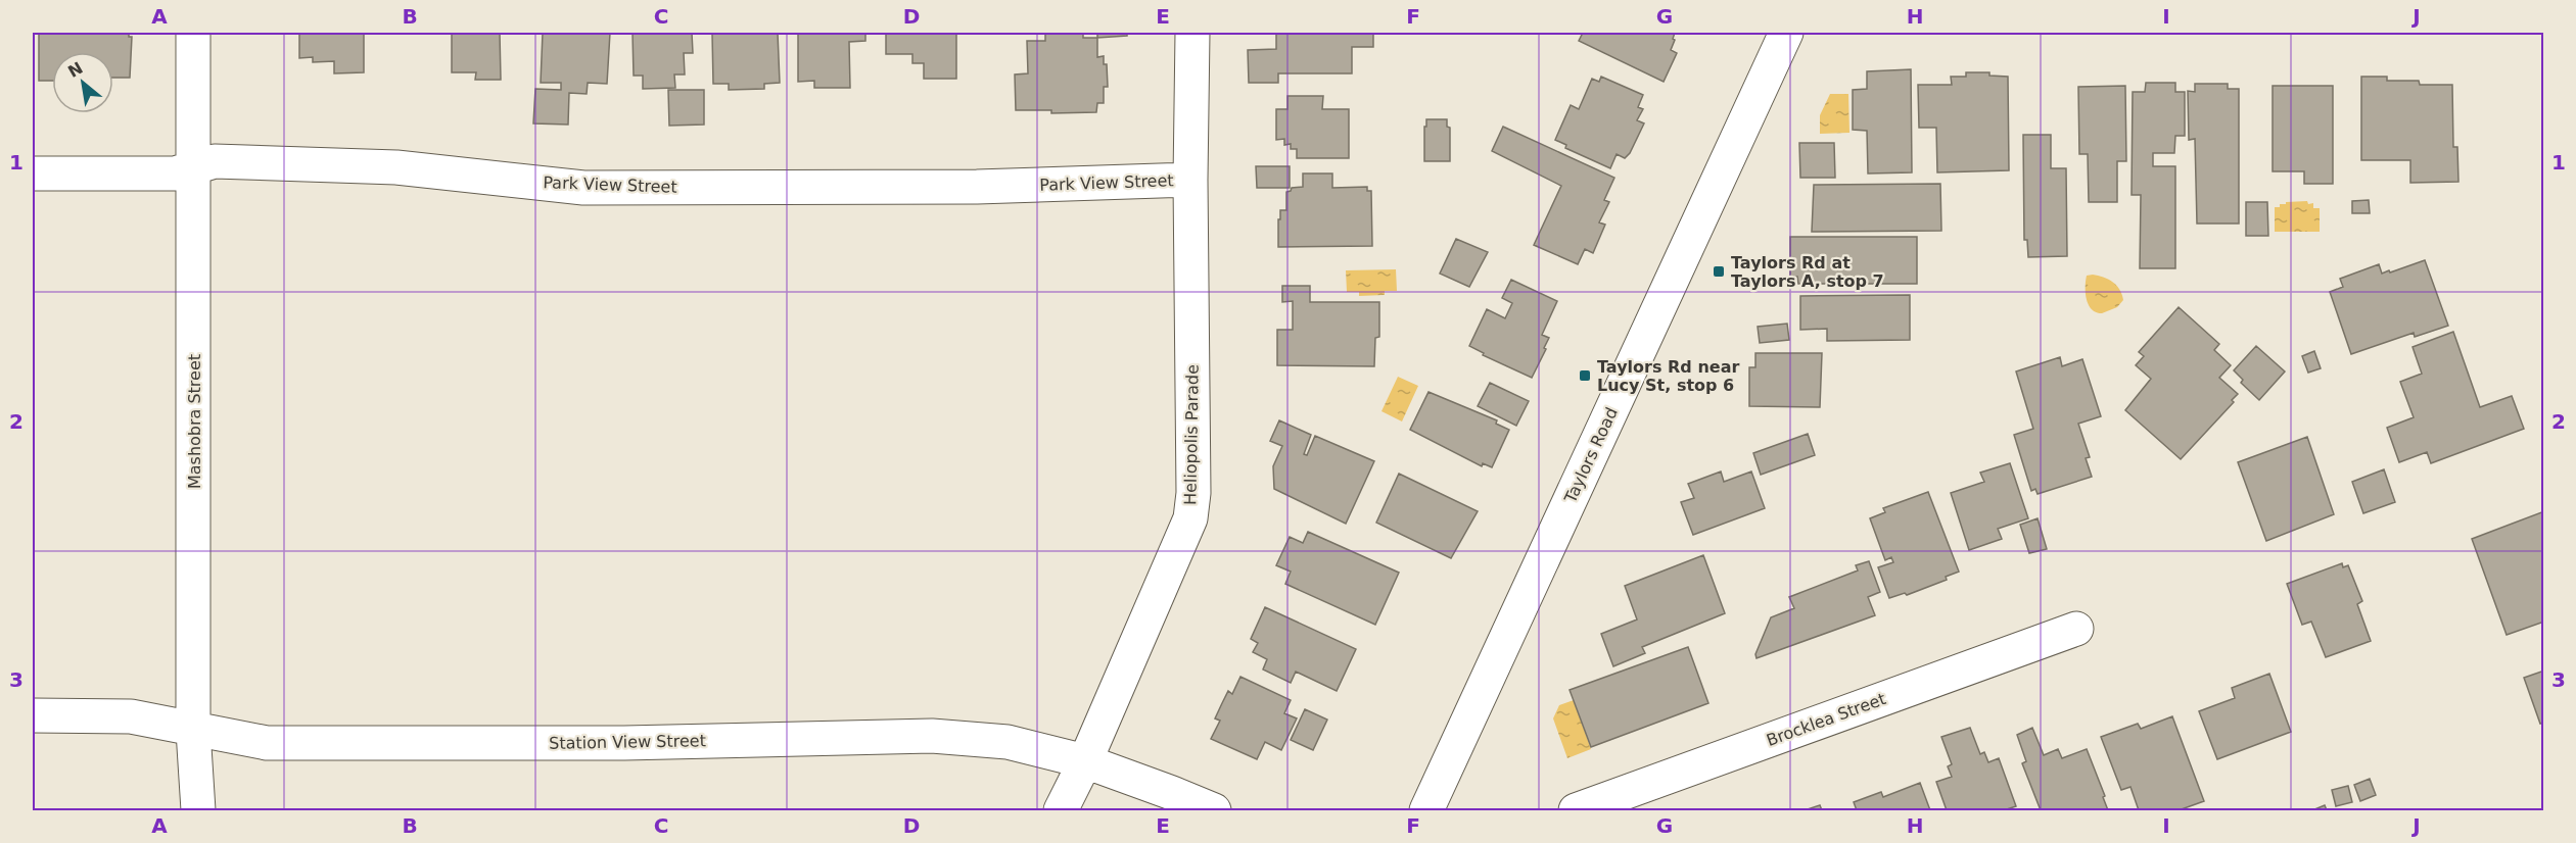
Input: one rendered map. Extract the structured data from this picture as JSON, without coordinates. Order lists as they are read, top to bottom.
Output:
{
  "streets": {
    "street": [
      "Park View Street",
      "Mashobra Street",
      "Heliopolis Parade",
      "Taylors Road",
      "Brocklea Street",
      "Station View Street"
    ]
  },
  "crossings": [
    ["Park View Street", "Mashobra Street"],
    ["Park View Street", "Heliopolis Parade"],
    ["Mashobra Street", "Station View Street"],
    ["Heliopolis Parade", "Station View Street"]
  ],
  "places": {
    "transit": ["Taylors Rd at Taylors A, stop 7", "Taylors Rd near Lucy St, stop 6"]
  },
  "north": "top left",
  "grid": {
    "columns": [
      "A",
      "B",
      "C",
      "D",
      "E",
      "F",
      "G",
      "H",
      "I",
      "J"
    ],
    "rows": ["1", "2", "3"]
  }
}
